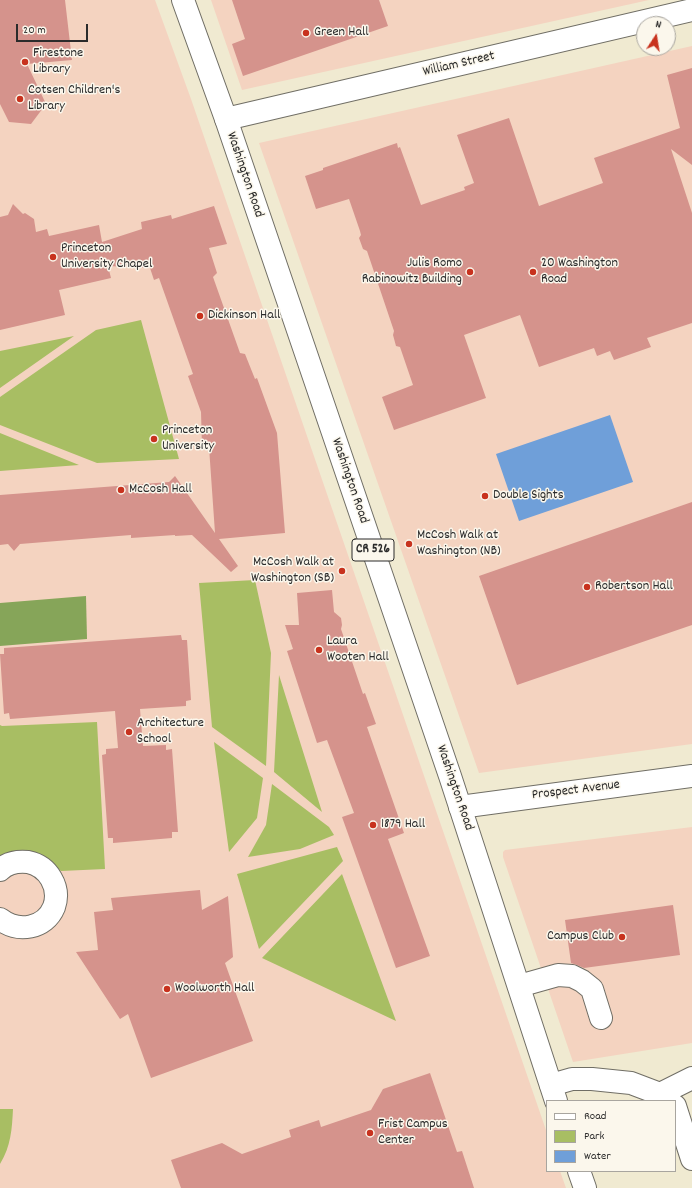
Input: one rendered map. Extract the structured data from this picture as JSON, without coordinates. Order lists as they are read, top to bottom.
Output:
{
  "streets": {
    "main road": [
      "William Street",
      "Washington Road",
      "CR 526",
      "Prospect Avenue"
    ]
  },
  "crossings": [
    ["William Street", "Washington Road"],
    ["Washington Road", "Prospect Avenue"]
  ],
  "places": [
    "Green Hall",
    "Firestone Library",
    "Cotsen Children's Library",
    "Princeton University Chapel",
    "Julis Romo Rabinowitz Building",
    "20 Washington Road",
    "Dickinson Hall",
    "Princeton University",
    "McCosh Hall",
    "Double Sights",
    "McCosh Walk at Washington (NB)",
    "McCosh Walk at Washington (SB)",
    "Robertson Hall",
    "Laura Wooten Hall",
    "Architecture School",
    "1879 Hall",
    "Campus Club",
    "Woolworth Hall",
    "Frist Campus Center"
  ],
  "legend": ["Road", "Park", "Water"],
  "scale_bar": "20 m",
  "north": "top"
}
